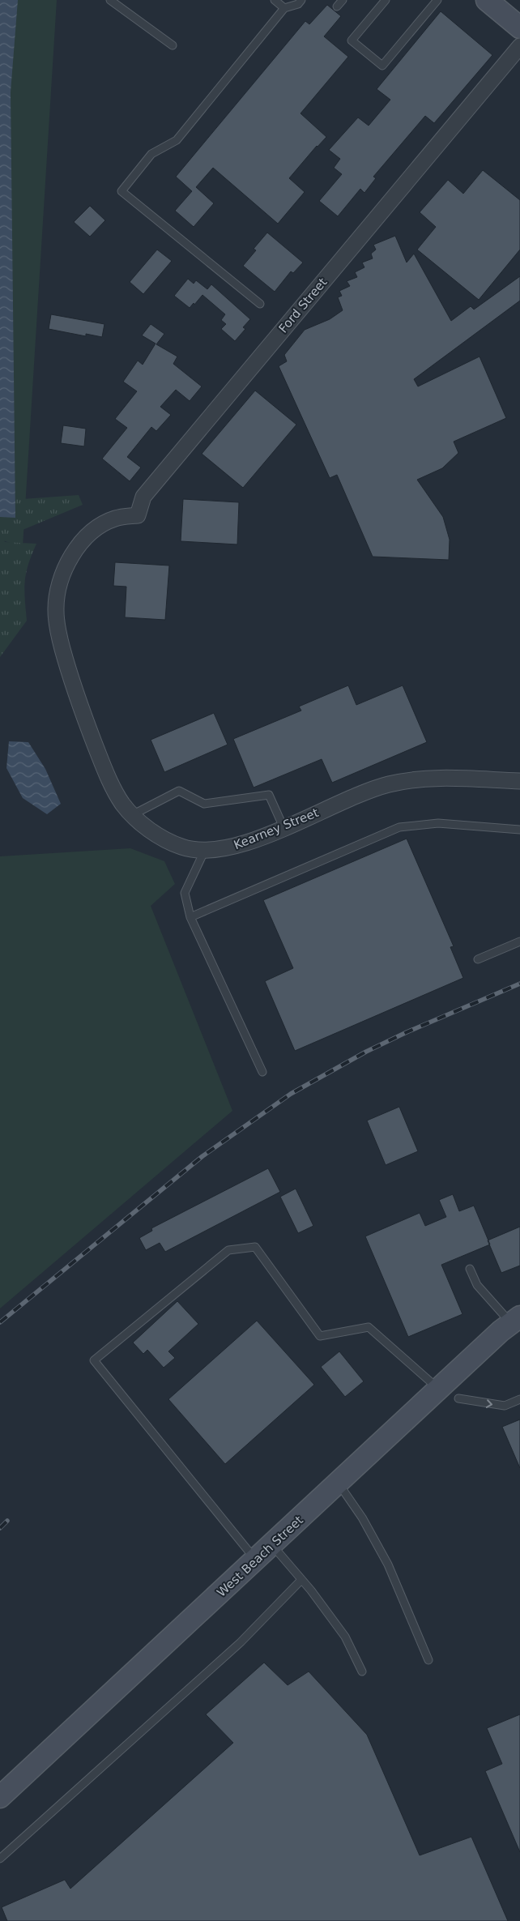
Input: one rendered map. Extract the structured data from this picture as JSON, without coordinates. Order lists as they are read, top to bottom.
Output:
{
  "streets": {
    "main road": ["West Beach Street"],
    "street": ["Ford Street", "Kearney Street"]
  },
  "crossings": [
    ["Ford Street", "Kearney Street"]
  ]
}
